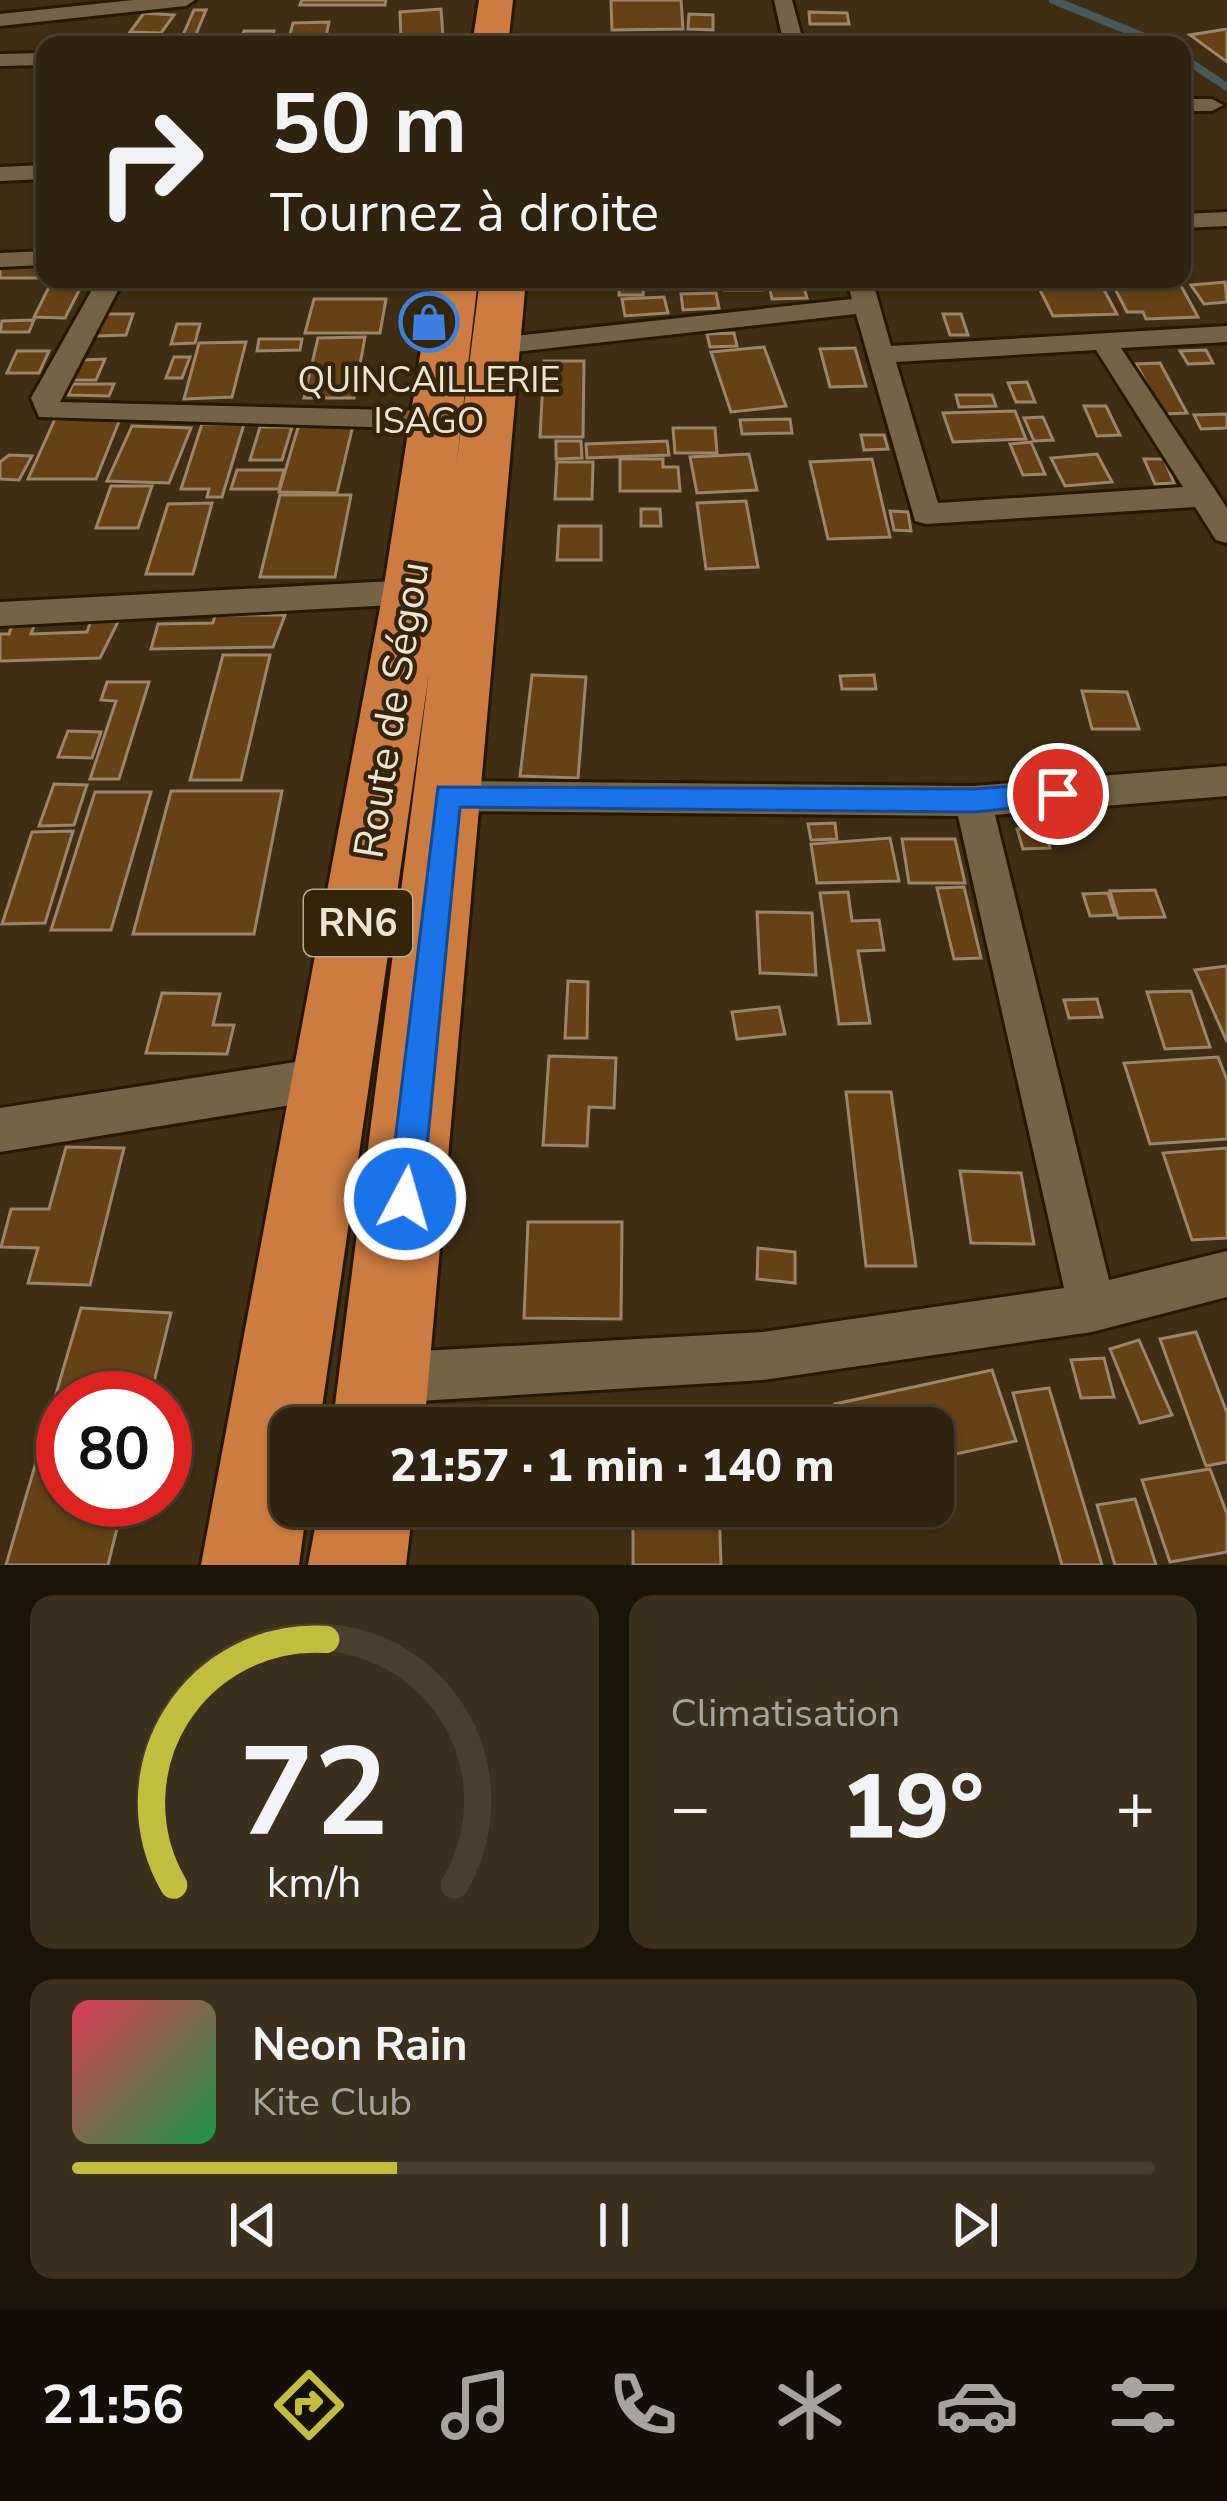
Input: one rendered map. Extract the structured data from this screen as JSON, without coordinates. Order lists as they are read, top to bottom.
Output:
{
  "streets": {
    "highway": ["Route de Ségou", "RN6"]
  },
  "places": {
    "shop": ["QUINCAILLERIE ISAGO"]
  },
  "page": {
    "turn": ["50 m", "Tournez à droite"],
    "limit": "80",
    "trip": "21:57 · 1 min · 140 m",
    "tile": "Climatisation",
    "heat": ["−", "19°", "+"],
    "song": ["Neon Rain", "Kite Club"],
    "tabs": "21:56",
    "gauge": ["72", "km/h"]
  }
}
